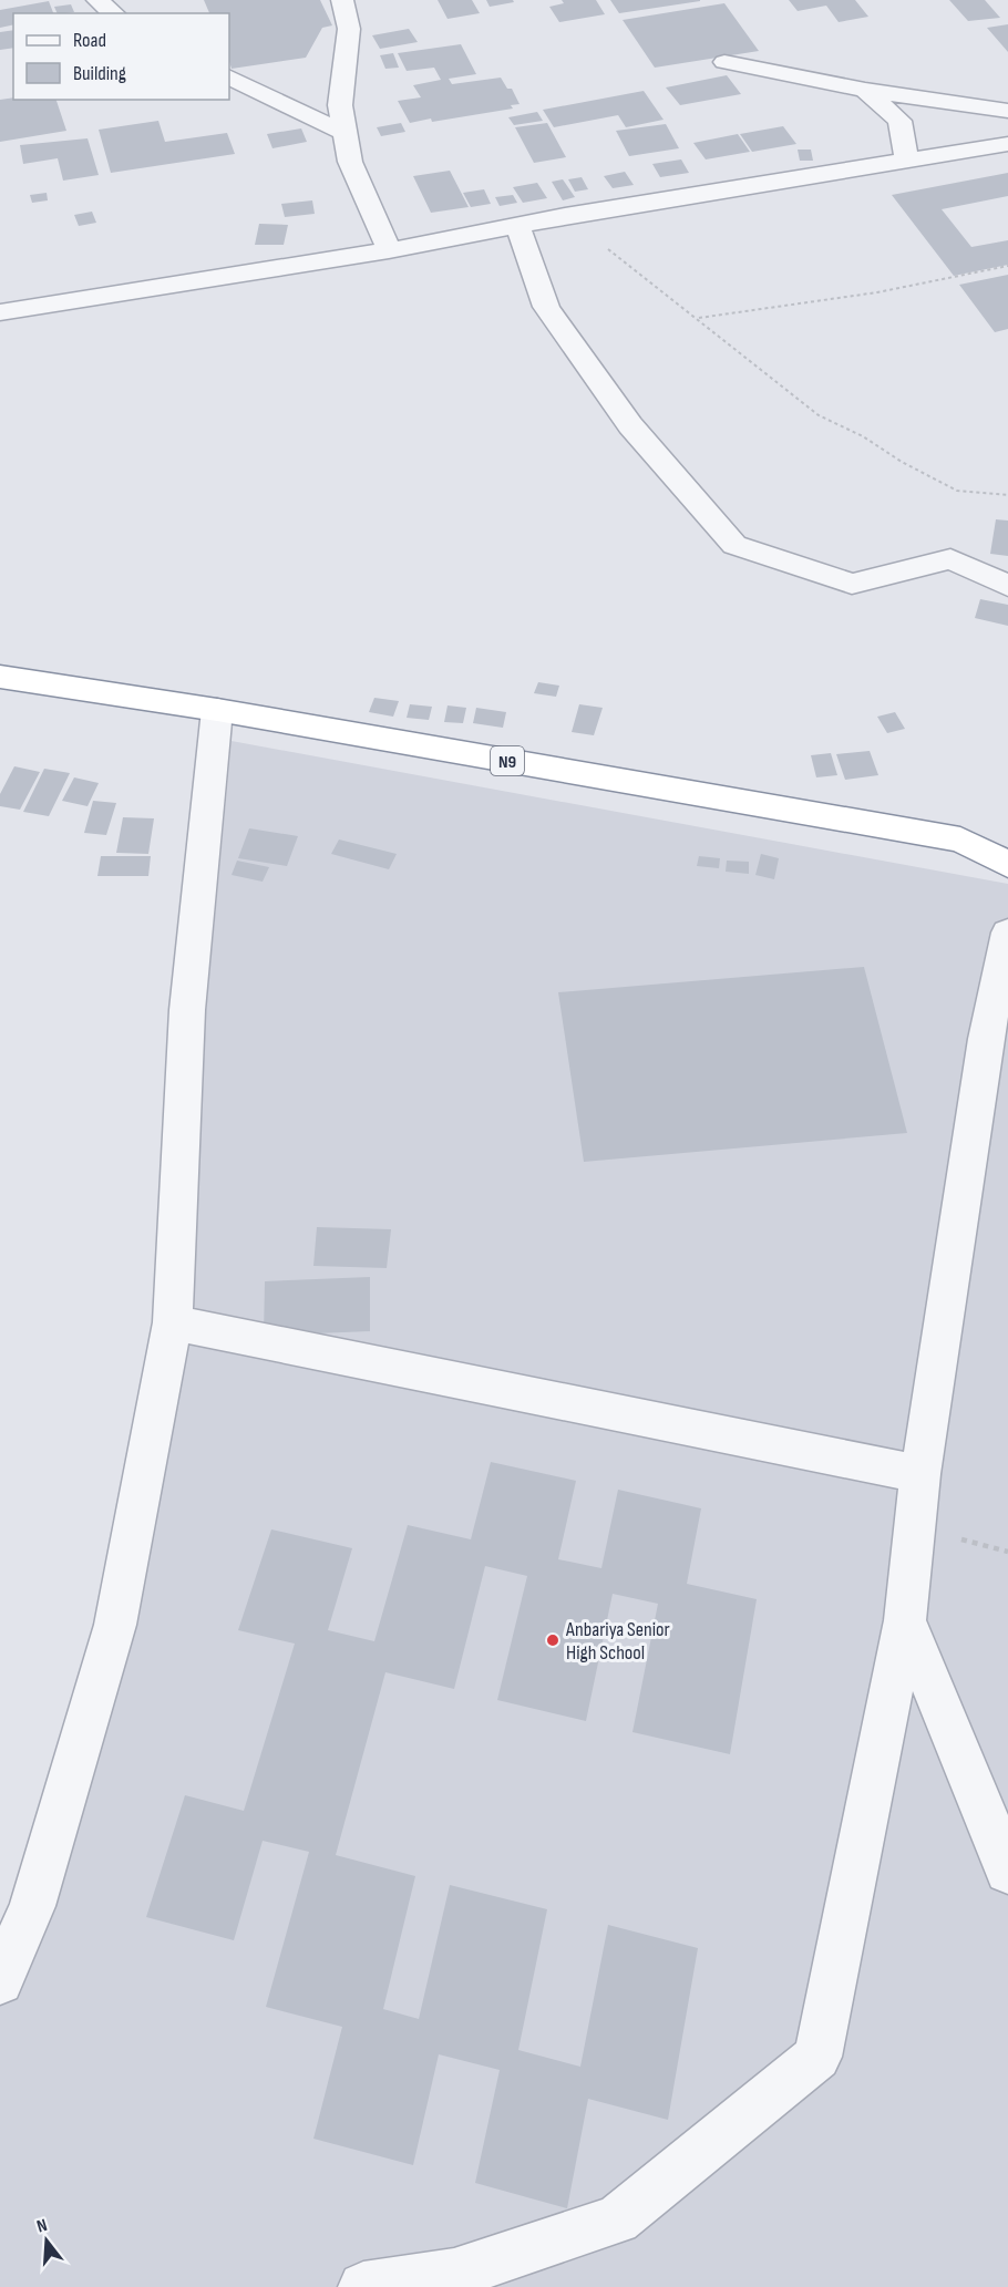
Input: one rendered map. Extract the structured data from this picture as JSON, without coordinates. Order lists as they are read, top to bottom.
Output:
{
  "streets": {
    "highway": ["N9"]
  },
  "places": ["Anbariya Senior High School"],
  "legend": ["Road", "Building"],
  "north": "top"
}
